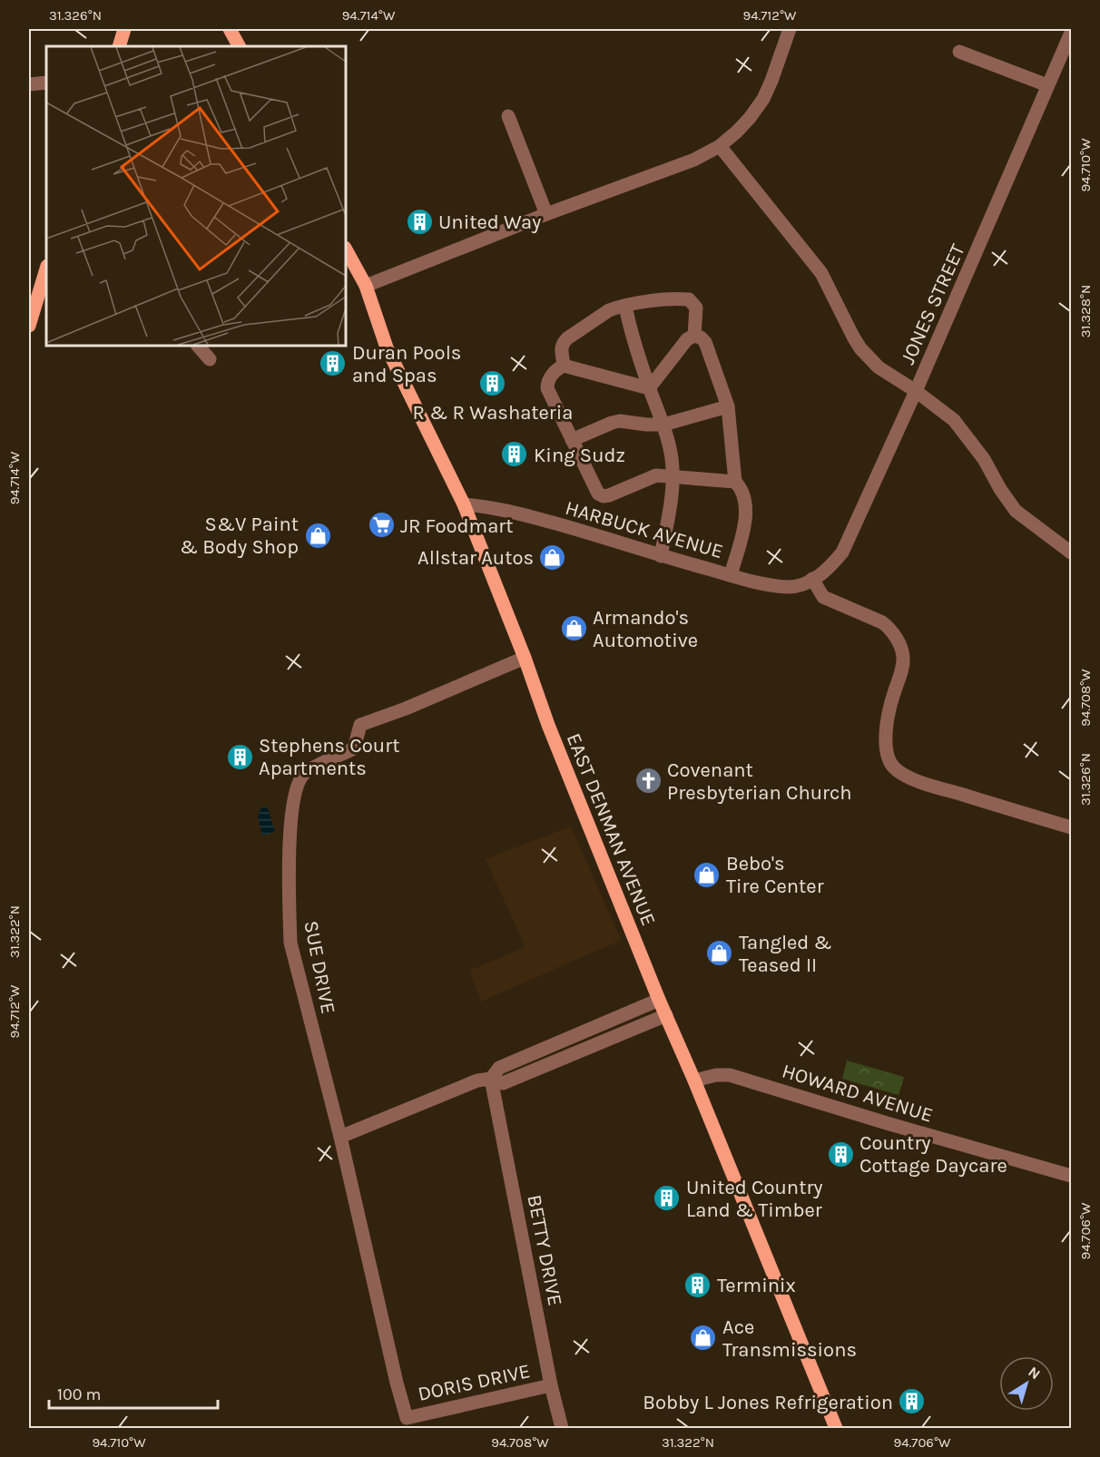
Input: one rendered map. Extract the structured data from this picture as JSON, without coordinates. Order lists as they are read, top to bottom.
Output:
{
  "streets": {
    "main road": ["EAST DENMAN AVENUE"],
    "street": [
      "JONES STREET",
      "HARBUCK AVENUE",
      "SUE DRIVE",
      "HOWARD AVENUE",
      "BETTY DRIVE",
      "DORIS DRIVE"
    ]
  },
  "crossings": [
    ["JONES STREET", "HARBUCK AVENUE"],
    ["HARBUCK AVENUE", "EAST DENMAN AVENUE"],
    ["EAST DENMAN AVENUE", "SUE DRIVE"],
    ["EAST DENMAN AVENUE", "HOWARD AVENUE"],
    ["SUE DRIVE", "DORIS DRIVE"],
    ["BETTY DRIVE", "DORIS DRIVE"]
  ],
  "places": {
    "building": [
      "United Way",
      "Duran Pools and Spas",
      "R & R Washateria",
      "King Sudz",
      "Stephens Court Apartments",
      "Country Cottage Daycare",
      "United Country Land & Timber",
      "Terminix",
      "Bobby L Jones Refrigeration"
    ],
    "supermarket": ["JR Foodmart"],
    "shop": [
      "S&V Paint & Body Shop",
      "Allstar Autos",
      "Armando's Automotive",
      "Bebo's Tire Center",
      "Tangled & Teased II",
      "Ace Transmissions"
    ],
    "church": ["Covenant Presbyterian Church"]
  },
  "scale_bar": "100 m",
  "north": "top right",
  "coordinates": [
    "31.326°N",
    "94.714°W",
    "94.712°W",
    "94.710°W",
    "31.328°N",
    "94.708°W",
    "31.322°N",
    "94.706°W"
  ]
}
